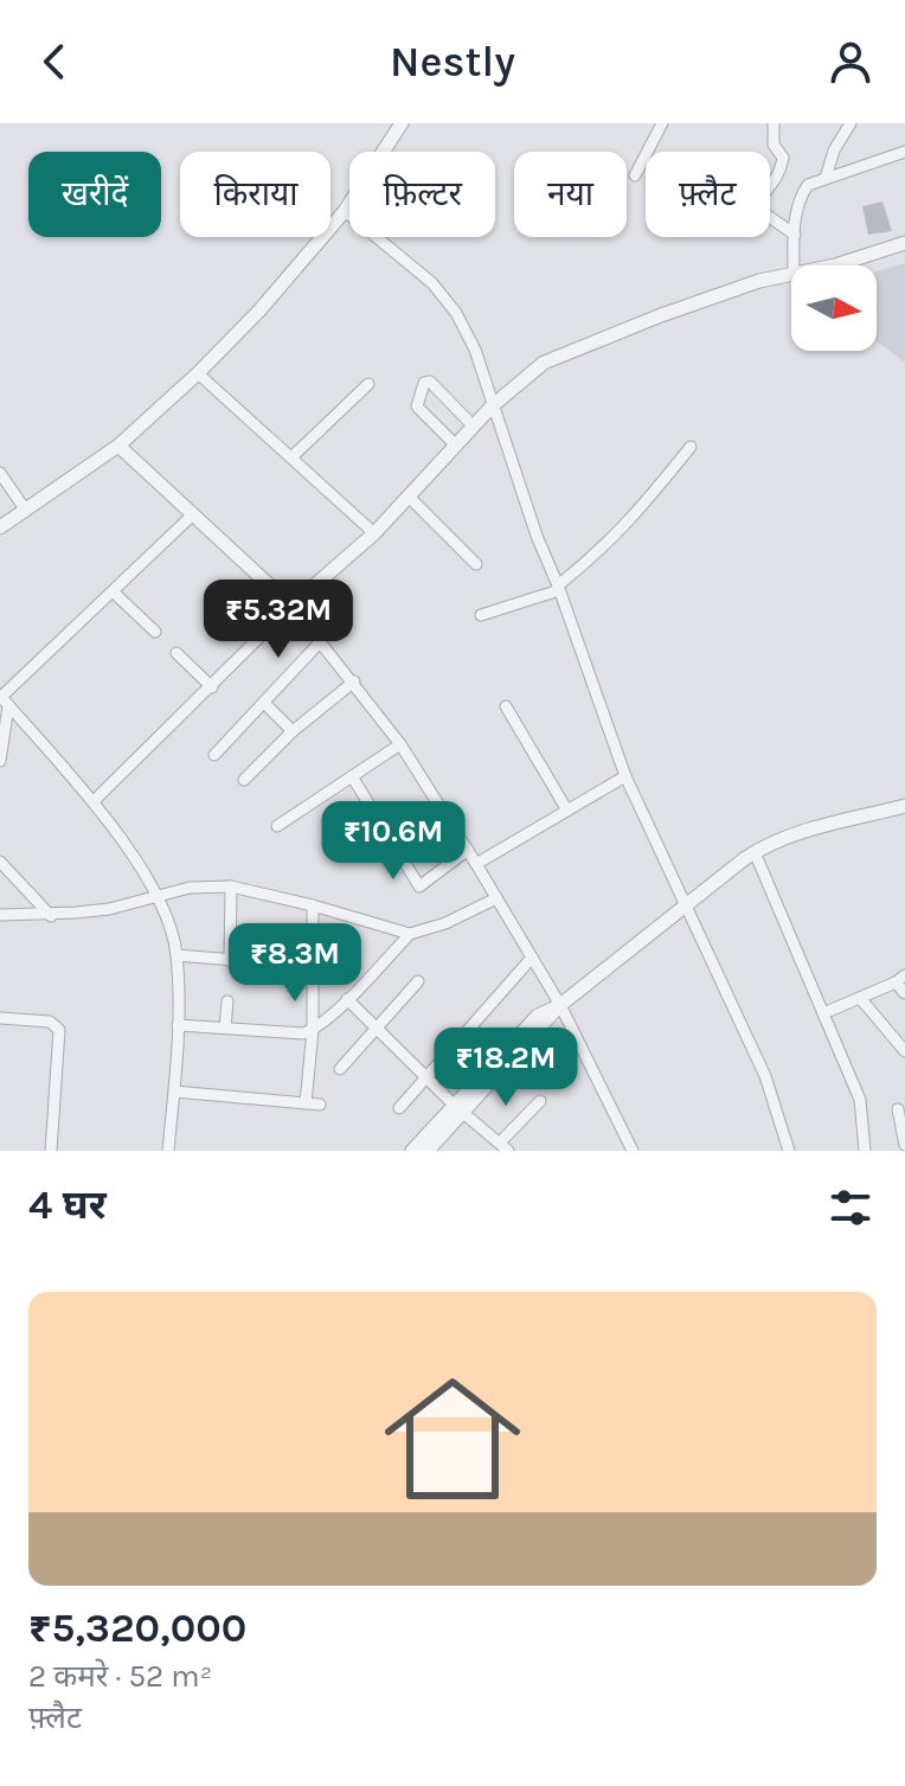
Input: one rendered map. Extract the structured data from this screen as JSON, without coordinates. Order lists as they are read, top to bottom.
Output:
{
  "north": "right",
  "page": {
    "header": "Nestly",
    "chip": [
      "खरीदें",
      "किराया",
      "फ़िल्टर",
      "नया",
      "फ़्लैट"
    ],
    "price": [
      "₹5.32M",
      "₹10.6M",
      "₹8.3M",
      "₹18.2M"
    ],
    "heading": "4 घर",
    "list": [
      {
        "name": "₹5,320,000",
        "note": "2 कमरे · 52 m² · फ़्लैट"
      }
    ]
  }
}
